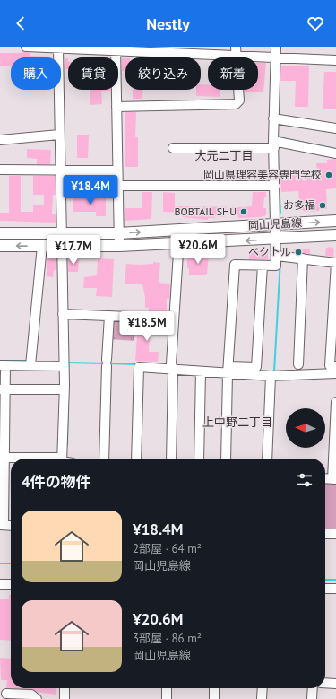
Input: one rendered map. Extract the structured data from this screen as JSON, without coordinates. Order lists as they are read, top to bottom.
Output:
{
  "streets": {
    "main road": ["岡山児島線"]
  },
  "districts": ["大元二丁目", "上中野二丁目"],
  "places": [
    "岡山県理容美容専門学校",
    "お多福",
    "BOBTAIL SHU",
    "ベクトル"
  ],
  "north": "left",
  "page": {
    "header": "Nestly",
    "chip": [
      "購入",
      "賃貸",
      "絞り込み",
      "新着"
    ],
    "price": [
      "¥18.4M",
      "¥20.6M",
      "¥17.7M",
      "¥18.5M"
    ],
    "heading": "4件の物件",
    "list": [
      {
        "name": "¥18.4M",
        "note": "2部屋 · 64 m² · 岡山児島線"
      },
      {
        "name": "¥20.6M",
        "note": "3部屋 · 86 m² · 岡山児島線"
      }
    ]
  }
}
